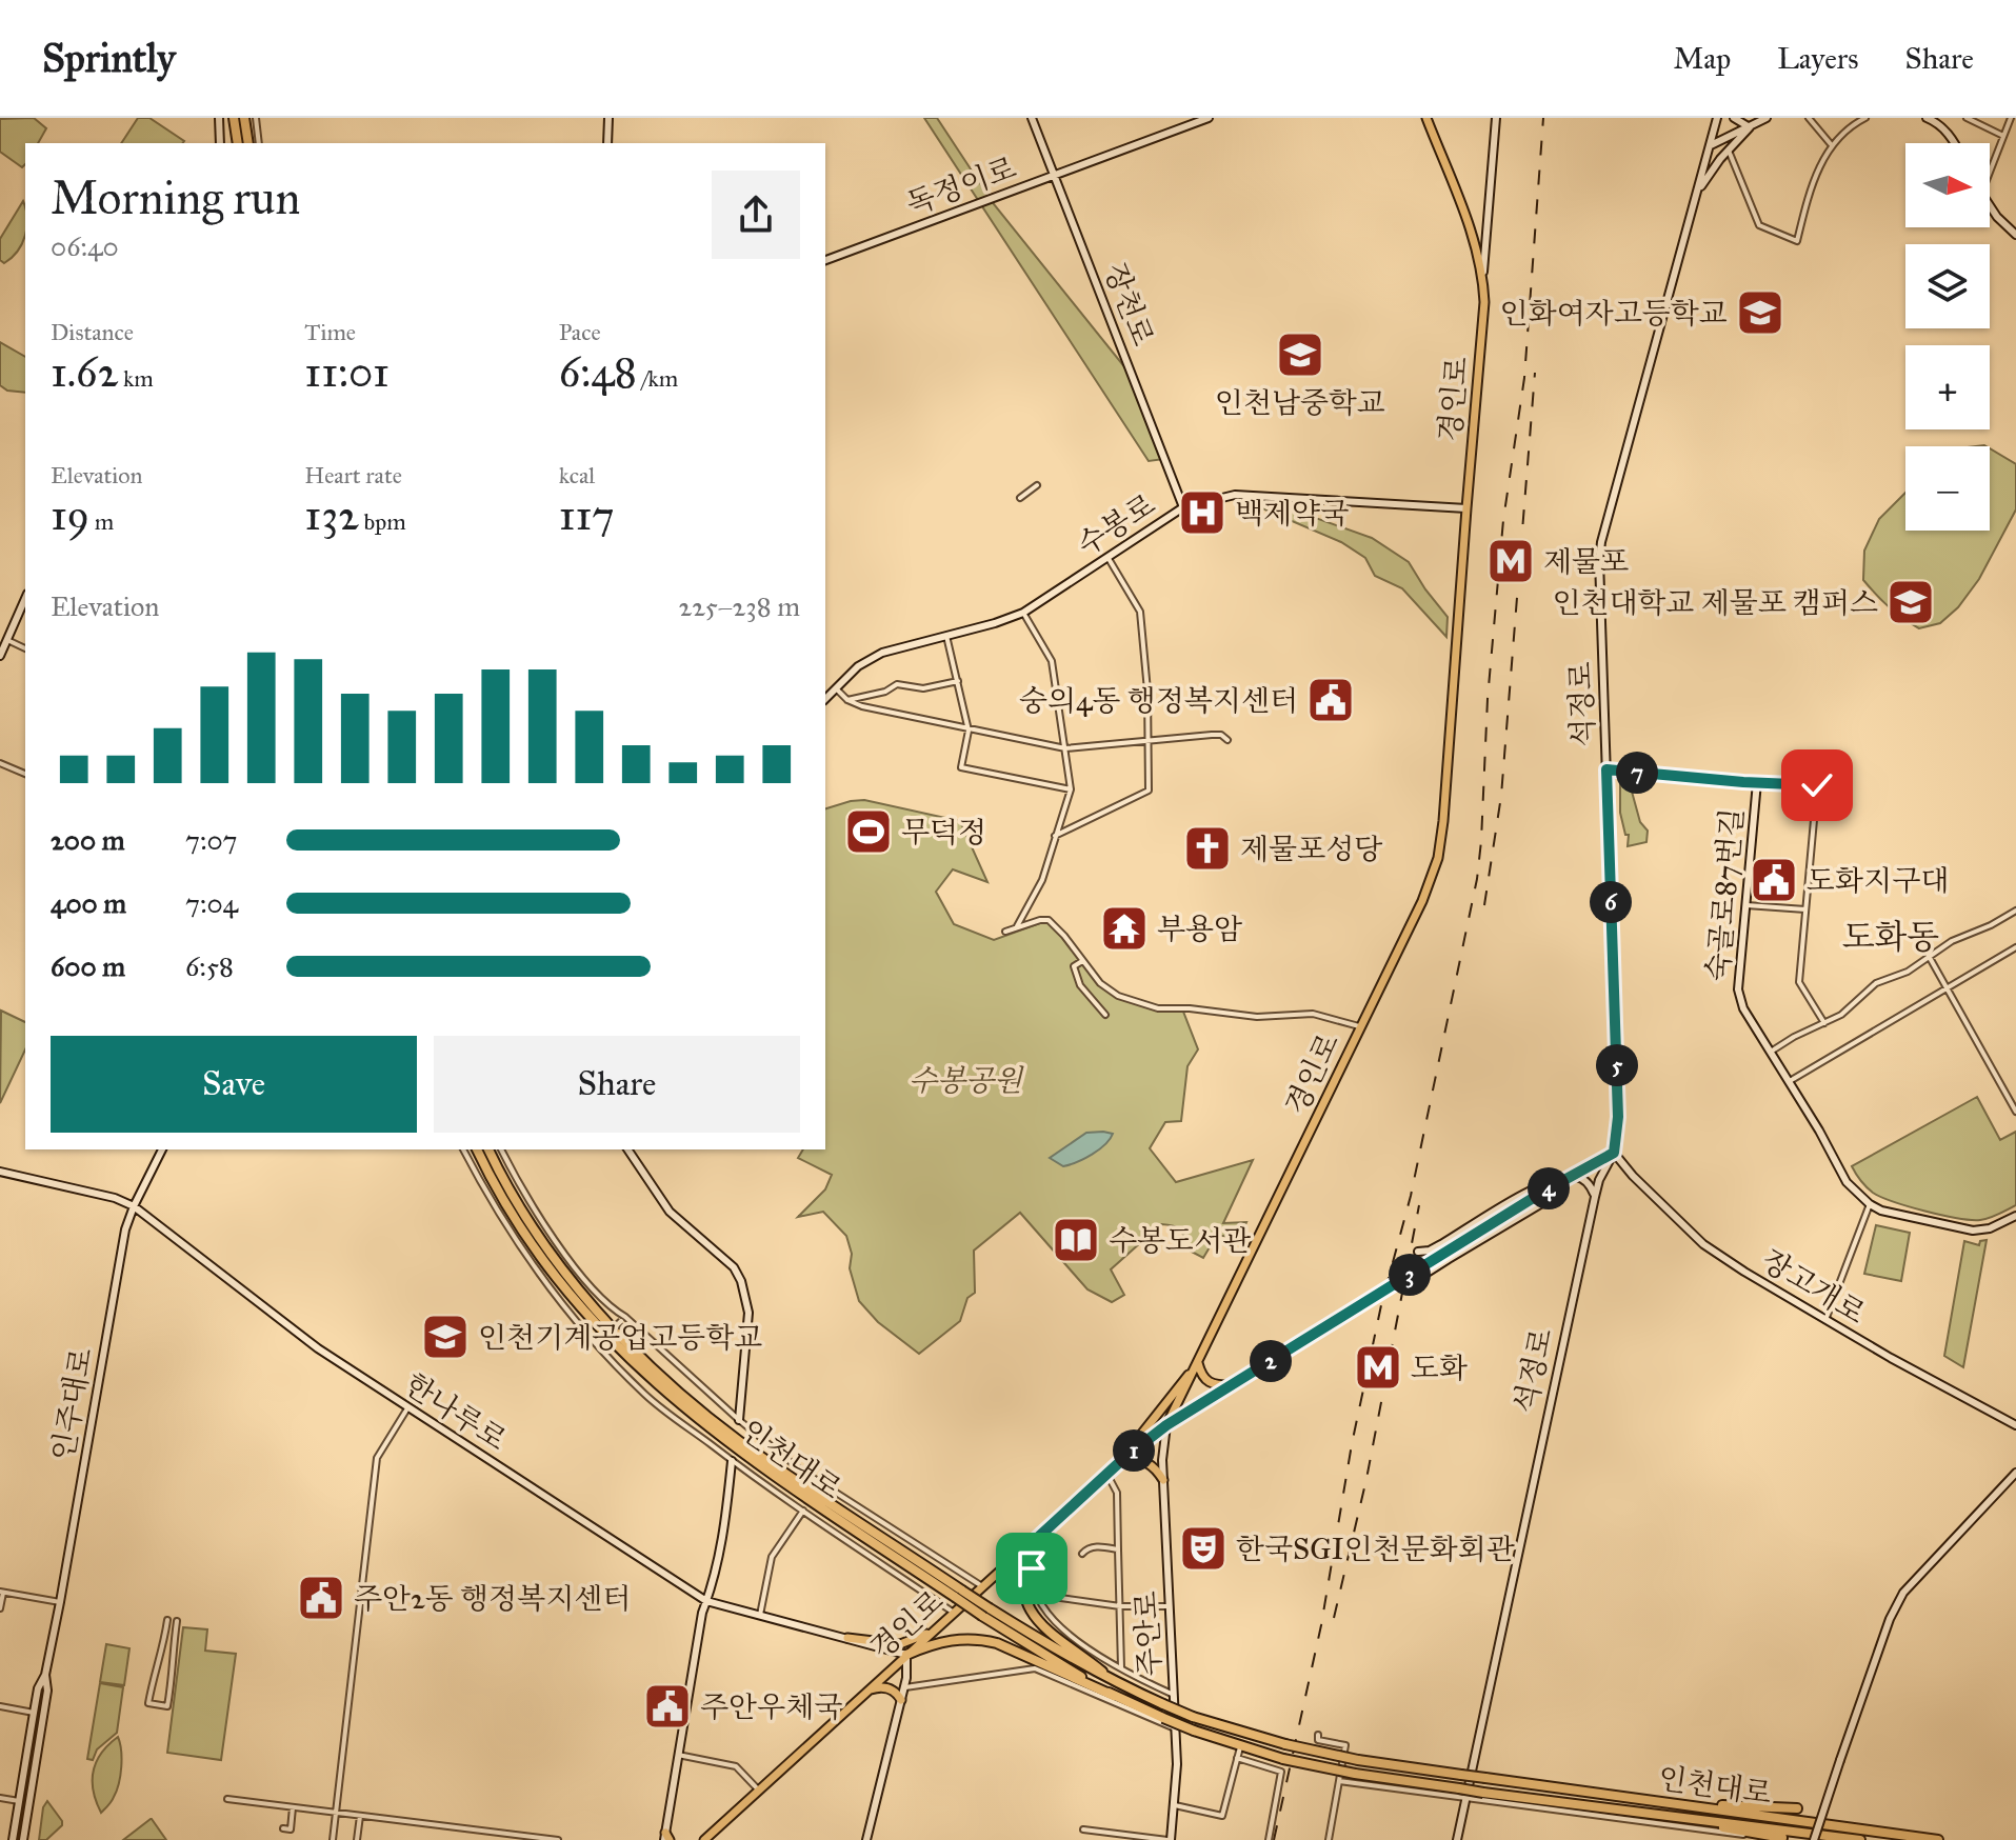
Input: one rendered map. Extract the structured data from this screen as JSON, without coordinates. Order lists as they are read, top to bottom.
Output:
{
  "streets": {
    "highway": ["인천대로"],
    "main road": [
      "독정이로",
      "장천로",
      "경인로",
      "수봉로",
      "석정로",
      "숙골로87번길",
      "장고개로",
      "인주대로",
      "한나루로",
      "주안로"
    ]
  },
  "crossings": [
    ["독정이로", "장천로"],
    ["장천로", "수봉로"],
    ["경인로", "수봉로"],
    ["경인로", "한나루로"],
    ["경인로", "주안로"],
    ["석정로", "숙골로87번길"],
    ["석정로", "장고개로"],
    ["인주대로", "한나루로"]
  ],
  "districts": ["도화동"],
  "parks": ["수봉공원"],
  "places": {
    "school or university": [
      "인화여자고등학교",
      "인천남중학교",
      "인천대학교 제물포 캠퍼스",
      "인천기계공업고등학교"
    ],
    "hospital": ["백제약국"],
    "metro station": ["제물포", "도화"],
    "public building": [
      "숭의4동 행정복지센터",
      "도화지구대",
      "주안2동 행정복지센터",
      "주안우체국"
    ],
    "sports": ["무덕정"],
    "church": ["제물포성당"],
    "temple": ["부용암"],
    "library": ["수봉도서관"],
    "theatre": ["한국SGI인천문화회관"]
  },
  "north": "right",
  "page": {
    "header": "Sprintly",
    "nav": ["Map", "Layers", "Share"],
    "map_buttons": ["+", "−"],
    "heading": ["Morning run", "06:40"],
    "stats": [
      ["Distance", "1.62 km"],
      ["Time", "11:01"],
      ["Pace", "6:48 /km"],
      ["Elevation", "19 m"],
      ["Heart rate", "132 bpm"],
      ["kcal", "117"]
    ],
    "chart": ["Elevation", "225–238 m"],
    "pins": [
      "7",
      "6",
      "5",
      "4",
      "3",
      "2",
      "1"
    ],
    "list": [
      {
        "name": "200 m",
        "note": "7:07"
      },
      {
        "name": "400 m",
        "note": "7:04"
      },
      {
        "name": "600 m",
        "note": "6:58"
      }
    ],
    "buttons": ["Save", "Share"]
  }
}
